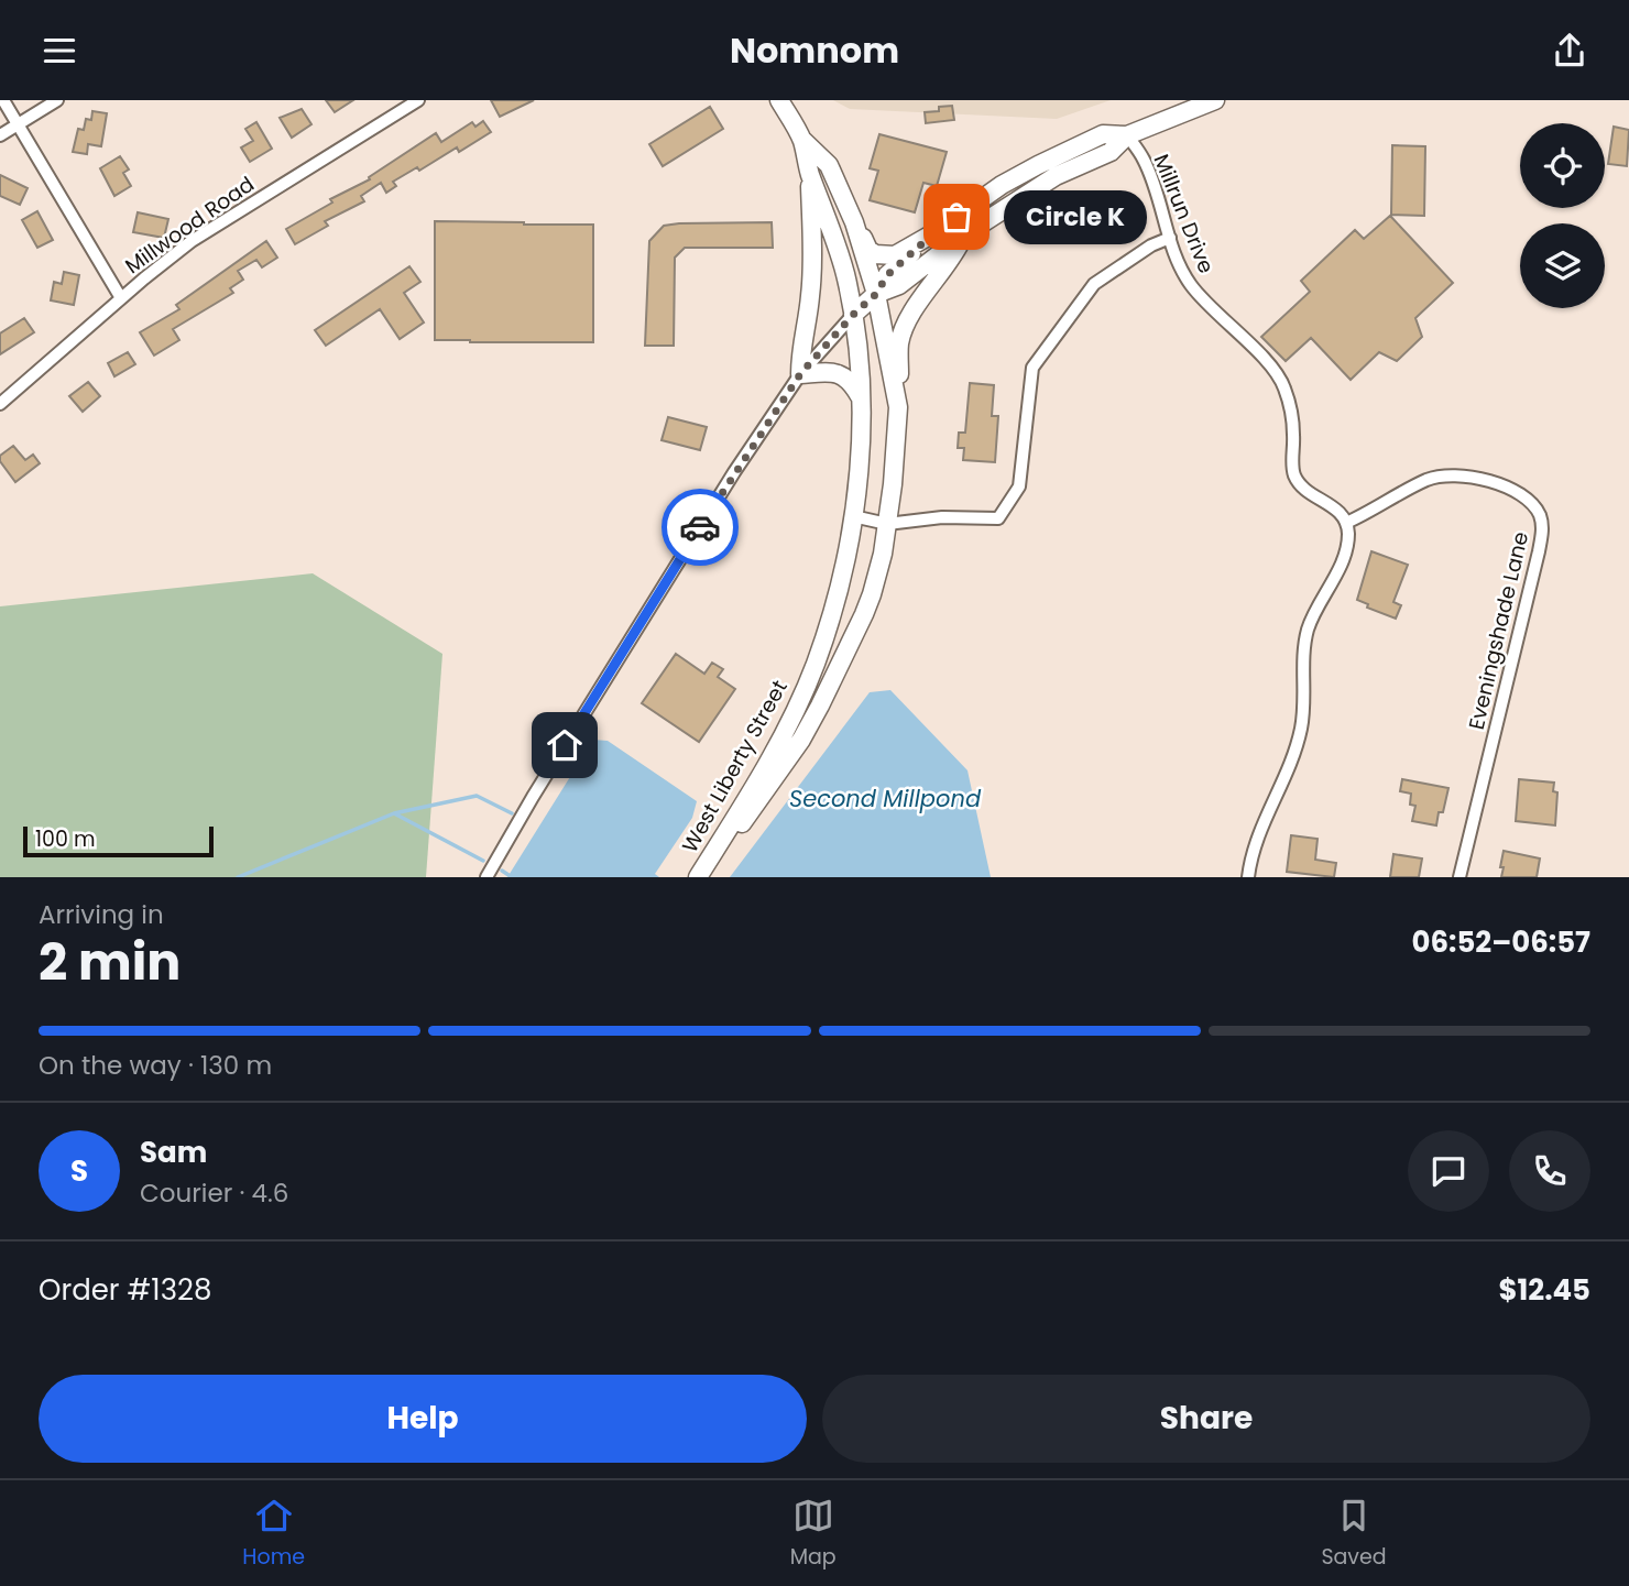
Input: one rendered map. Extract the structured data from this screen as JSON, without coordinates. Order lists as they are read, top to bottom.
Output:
{
  "streets": {
    "main road": ["West Liberty Street"],
    "street": ["Millrun Drive", "Millwood Road", "Eveningshade Lane"]
  },
  "crossings": [
    ["Millrun Drive", "Eveningshade Lane"]
  ],
  "water": ["Second Millpond"],
  "places": ["Circle K"],
  "scale_bar": "100 m",
  "page": {
    "header": "Nomnom",
    "bubble": "Circle K",
    "scale": "100 m",
    "heading": ["2 min", "Arriving in", "06:52–06:57"],
    "panel": [
      "Sam",
      "Courier · 4.6",
      "Order #1328",
      "$12.45"
    ],
    "bar": "On the way · 130 m",
    "round": "S",
    "buttons": ["Help", "Share"],
    "tabs": ["Home", "Map", "Saved"]
  }
}
